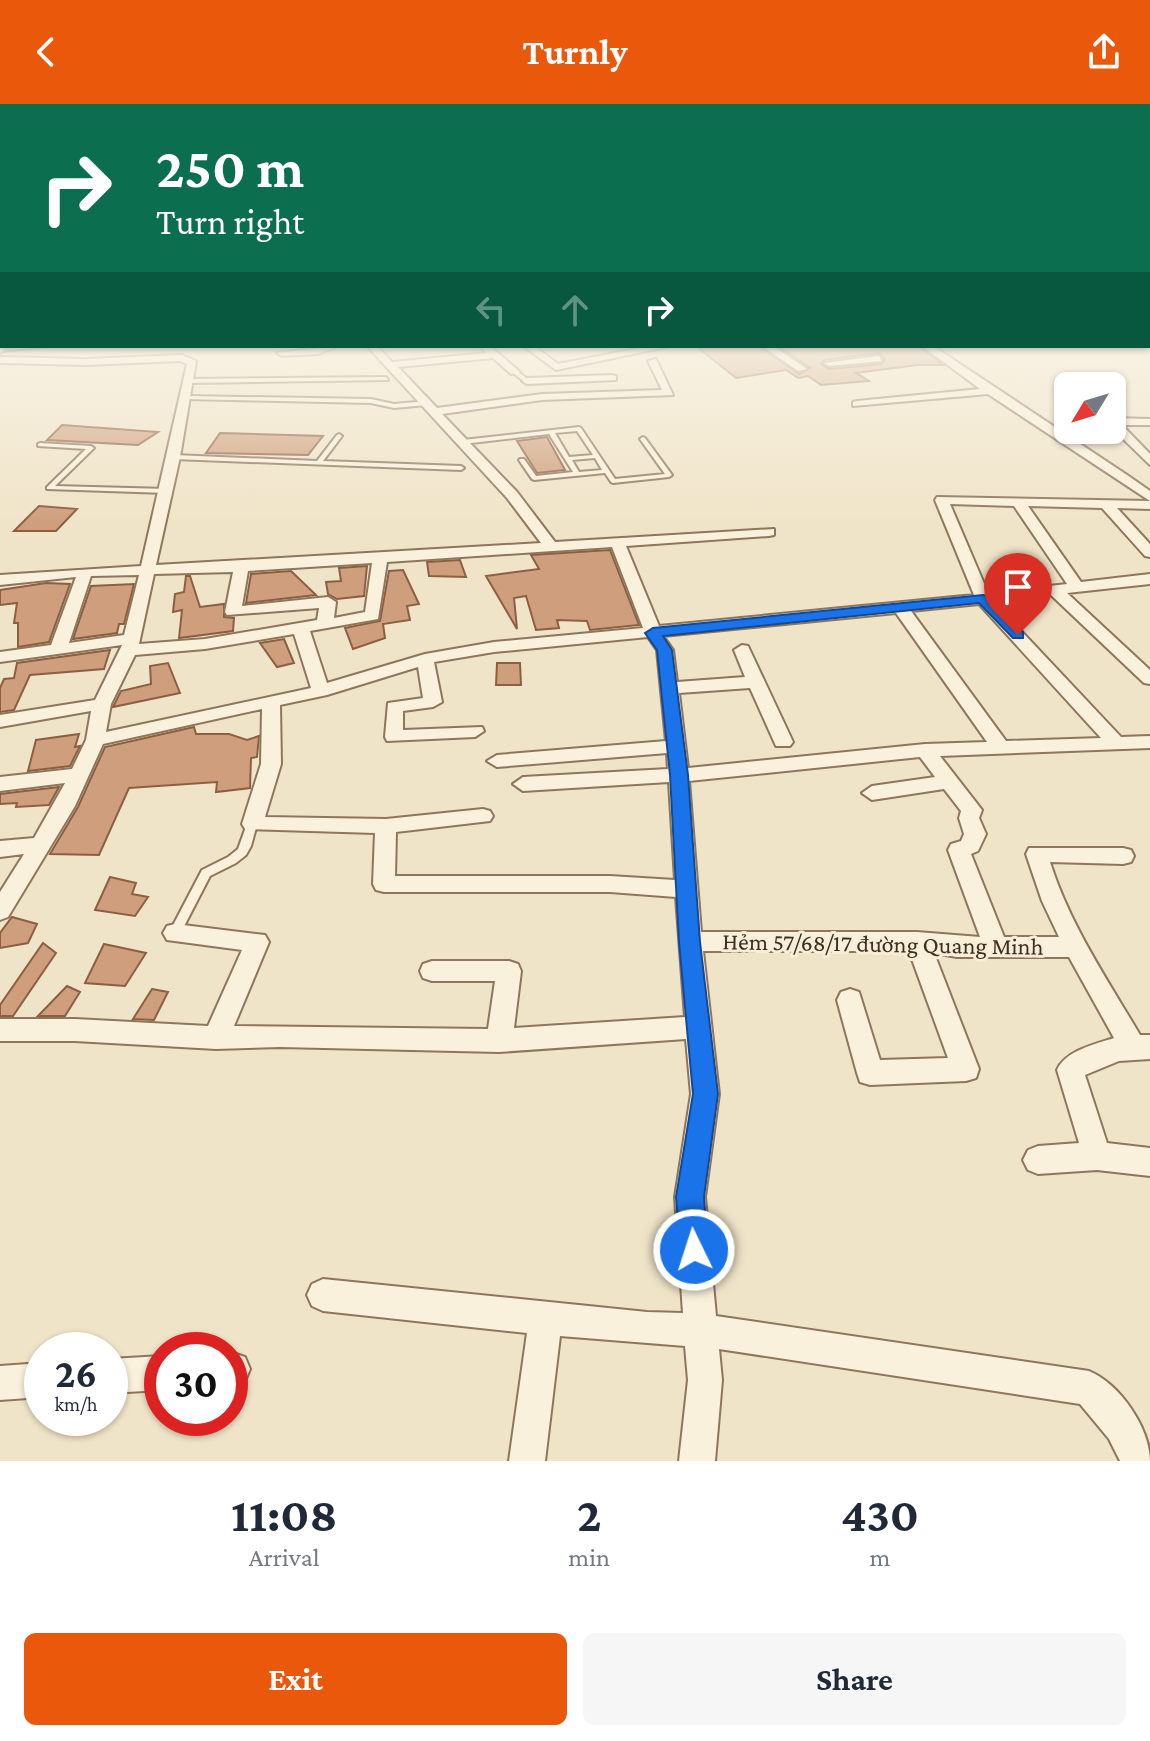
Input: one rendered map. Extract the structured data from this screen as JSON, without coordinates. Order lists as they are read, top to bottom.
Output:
{
  "streets": {
    "street": ["Hẻm 57/68/17 đường Quang Minh"]
  },
  "north": "bottom left",
  "page": {
    "header": "Turnly",
    "turn": ["250 m", "Turn right"],
    "speed": "26 km/h",
    "limit": "30",
    "eta": [
      "11:08",
      "Arrival",
      "2",
      "min",
      "430",
      "m"
    ],
    "buttons": ["Exit", "Share"]
  }
}
